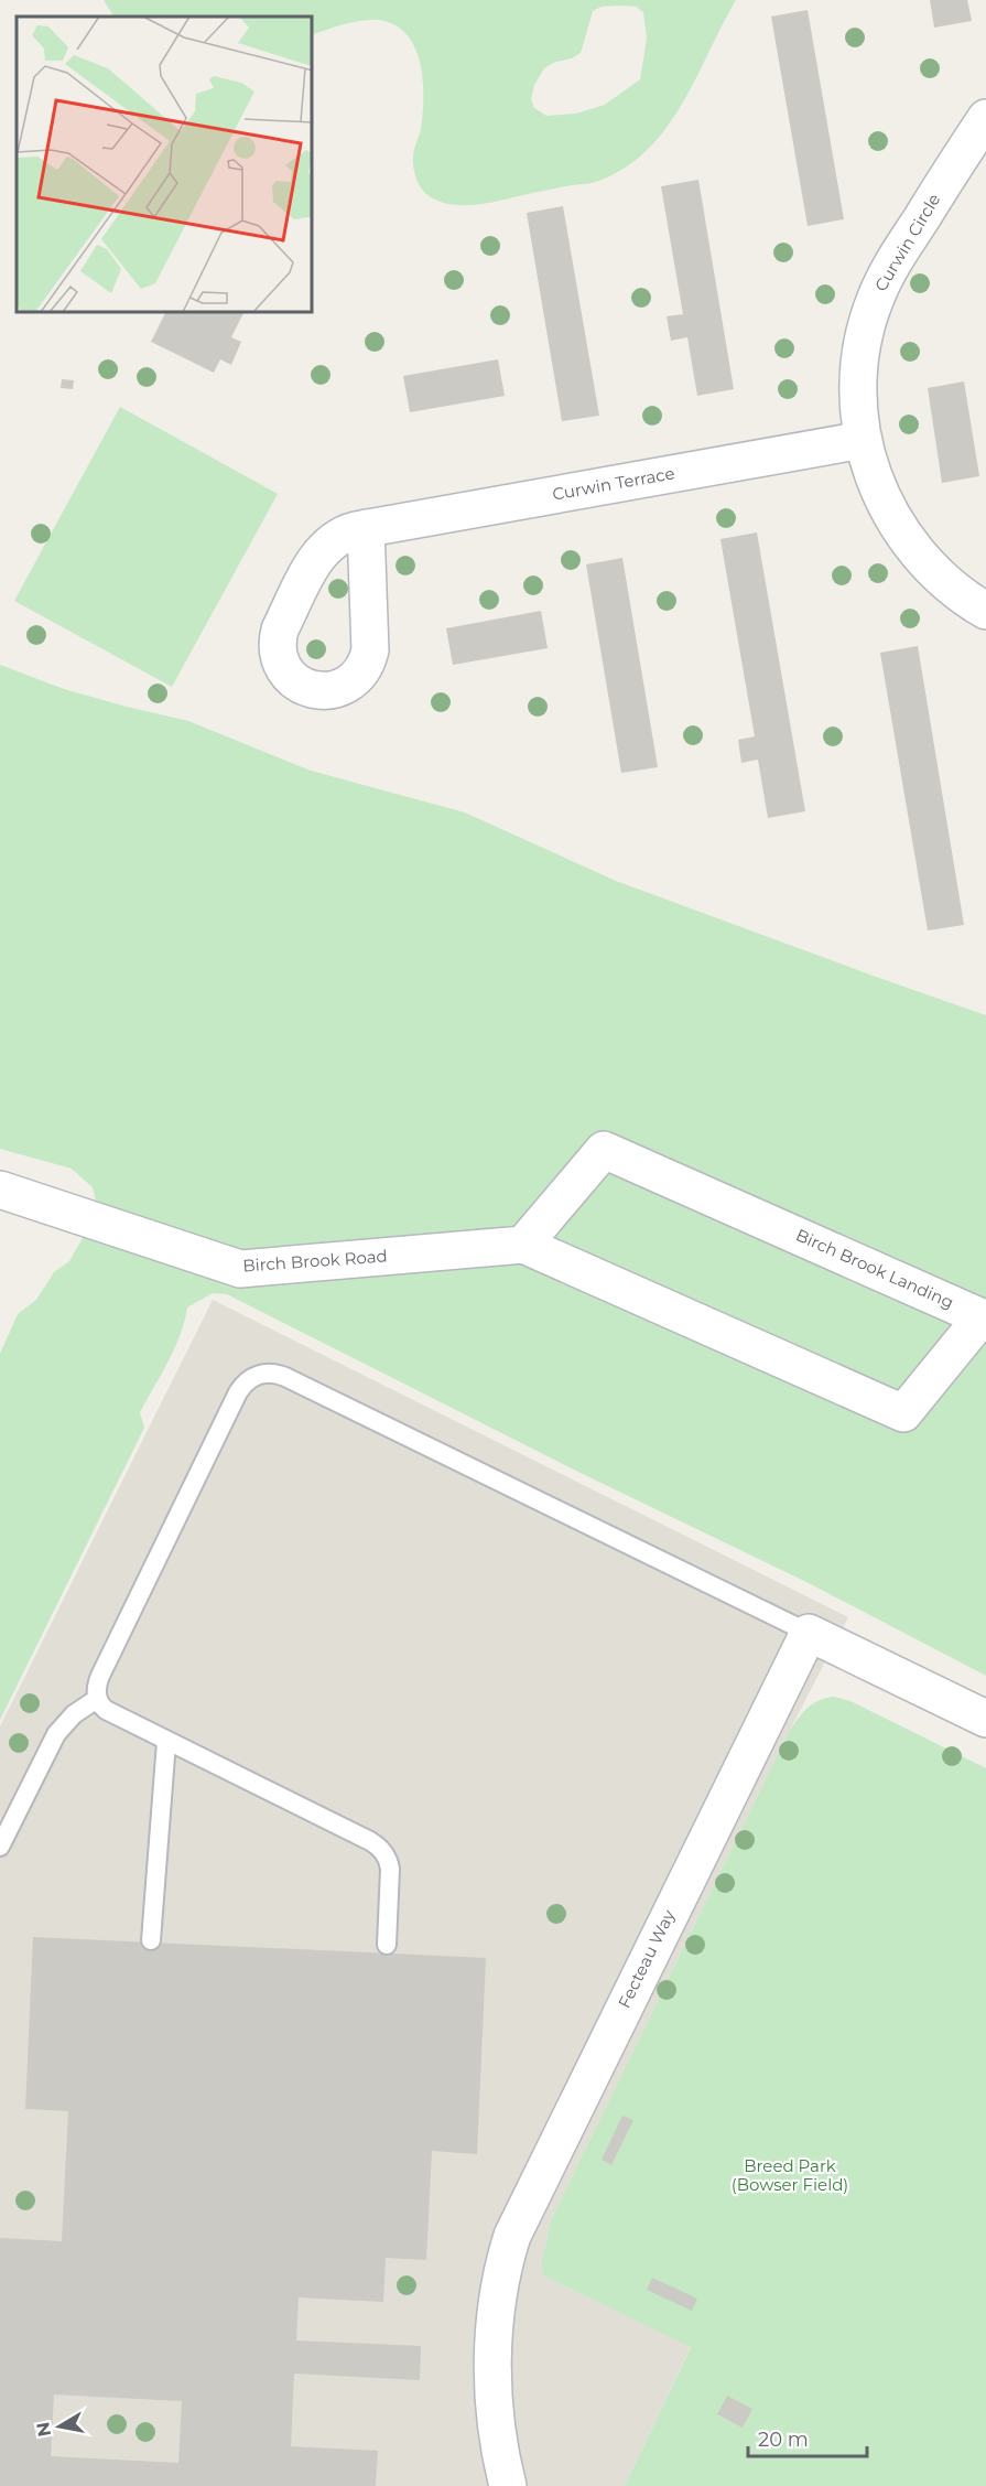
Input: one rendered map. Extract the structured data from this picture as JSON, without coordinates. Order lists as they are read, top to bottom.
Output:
{
  "streets": {
    "street": [
      "Curwin Circle",
      "Curwin Terrace",
      "Birch Brook Road",
      "Birch Brook Landing",
      "Fecteau Way"
    ]
  },
  "crossings": [
    ["Curwin Circle", "Curwin Terrace"],
    ["Birch Brook Road", "Birch Brook Landing"]
  ],
  "parks": ["Breed Park (Bowser Field)"],
  "scale_bar": "20 m",
  "north": "left"
}
